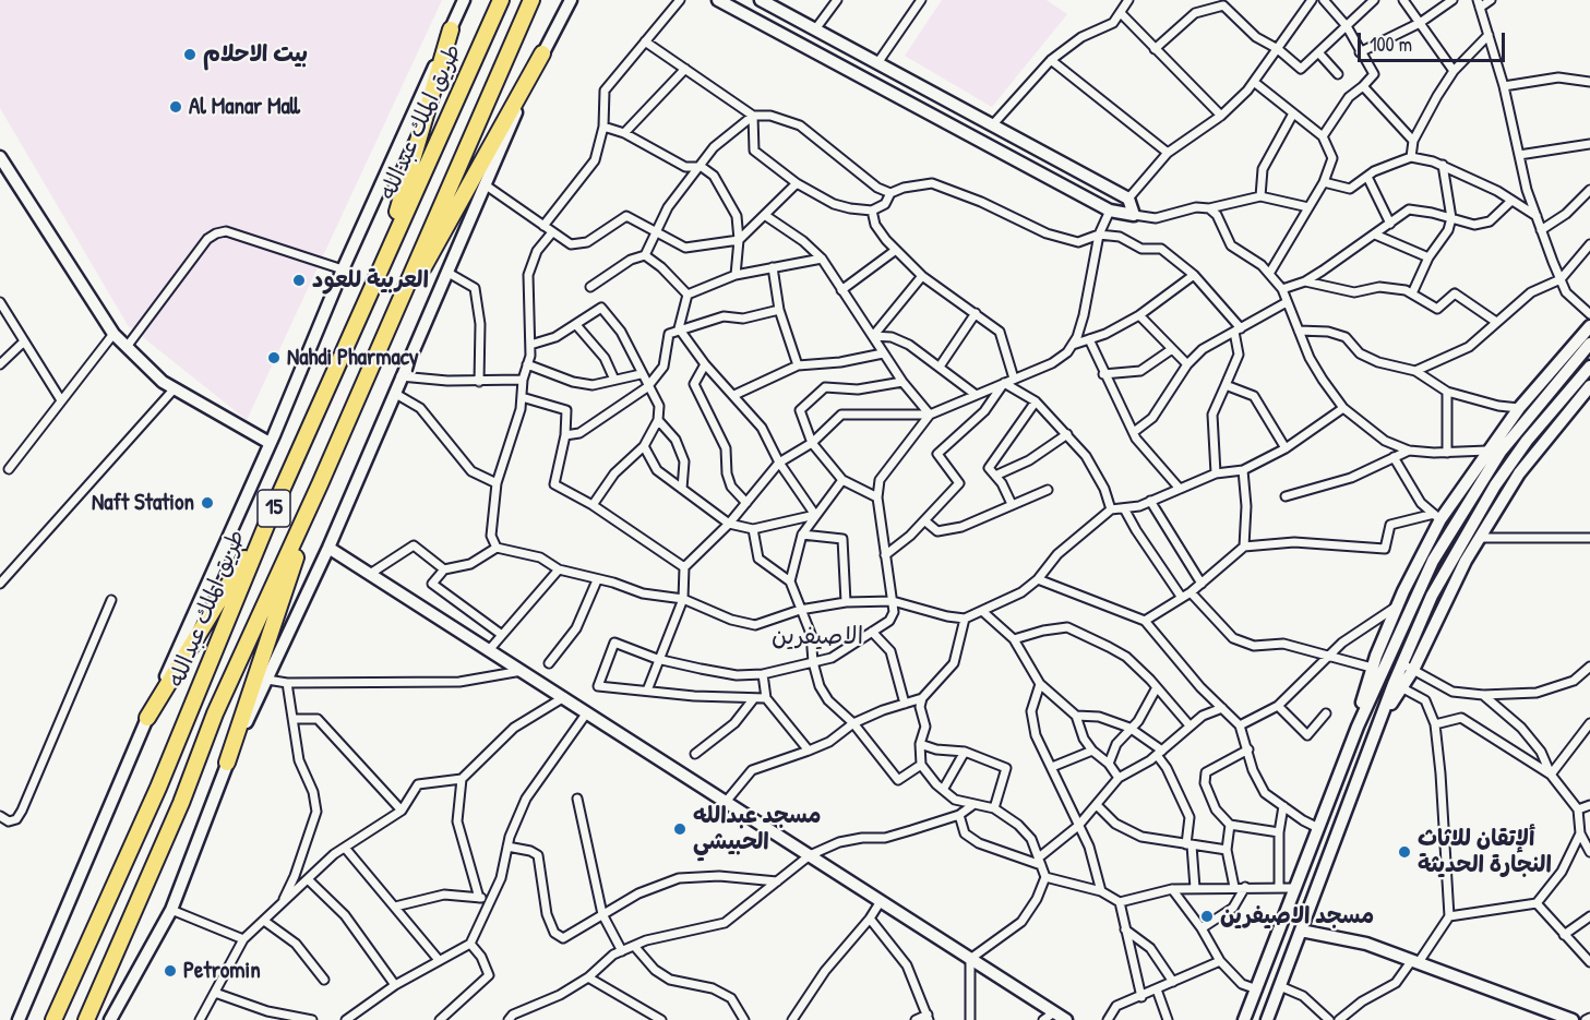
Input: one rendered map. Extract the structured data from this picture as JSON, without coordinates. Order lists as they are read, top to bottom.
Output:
{
  "streets": {
    "highway": ["طريق الملك عبدالله", "15"]
  },
  "districts": ["الاصيفرين"],
  "places": [
    "بيت الاحلام",
    "Al Manar Mall",
    "العربية للعود",
    "Nahdi Pharmacy",
    "Naft Station",
    "مسجد عبدالله الحبيشي",
    "ألإتقان للاثاث النجارة الحديثة",
    "مسجد الاصيفرين",
    "Petromin"
  ],
  "scale_bar": "100 m"
}
